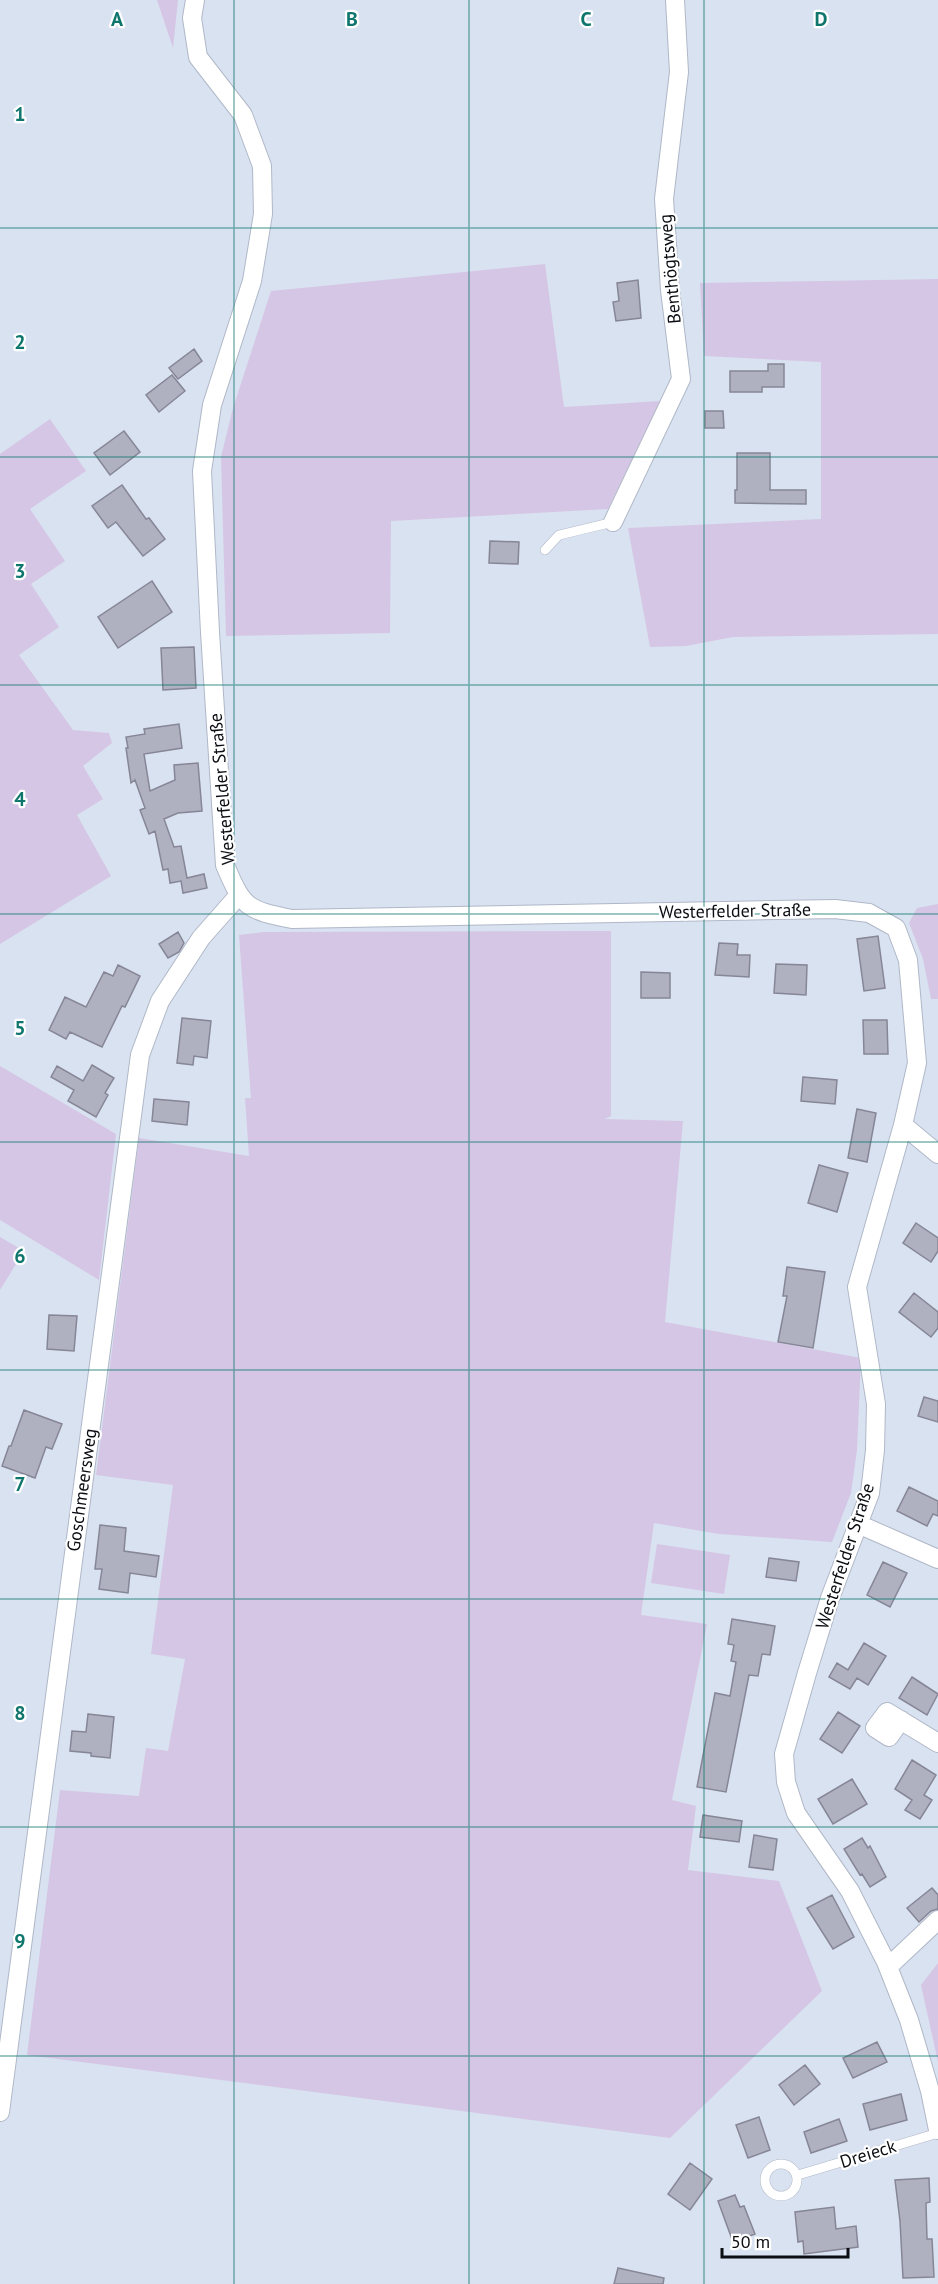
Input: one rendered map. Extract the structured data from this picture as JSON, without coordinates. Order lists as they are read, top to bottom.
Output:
{
  "streets": {
    "street": ["Benthögtsweg", "Westerfelder Straße", "Goschmeersweg"],
    "lane": ["Dreieck"]
  },
  "crossings": [
    ["Westerfelder Straße", "Goschmeersweg"],
    ["Westerfelder Straße", "Dreieck"]
  ],
  "scale_bar": "50 m",
  "grid": {
    "columns": [
      "A",
      "B",
      "C",
      "D"
    ],
    "rows": [
      "1",
      "2",
      "3",
      "4",
      "5",
      "6",
      "7",
      "8",
      "9"
    ]
  }
}
